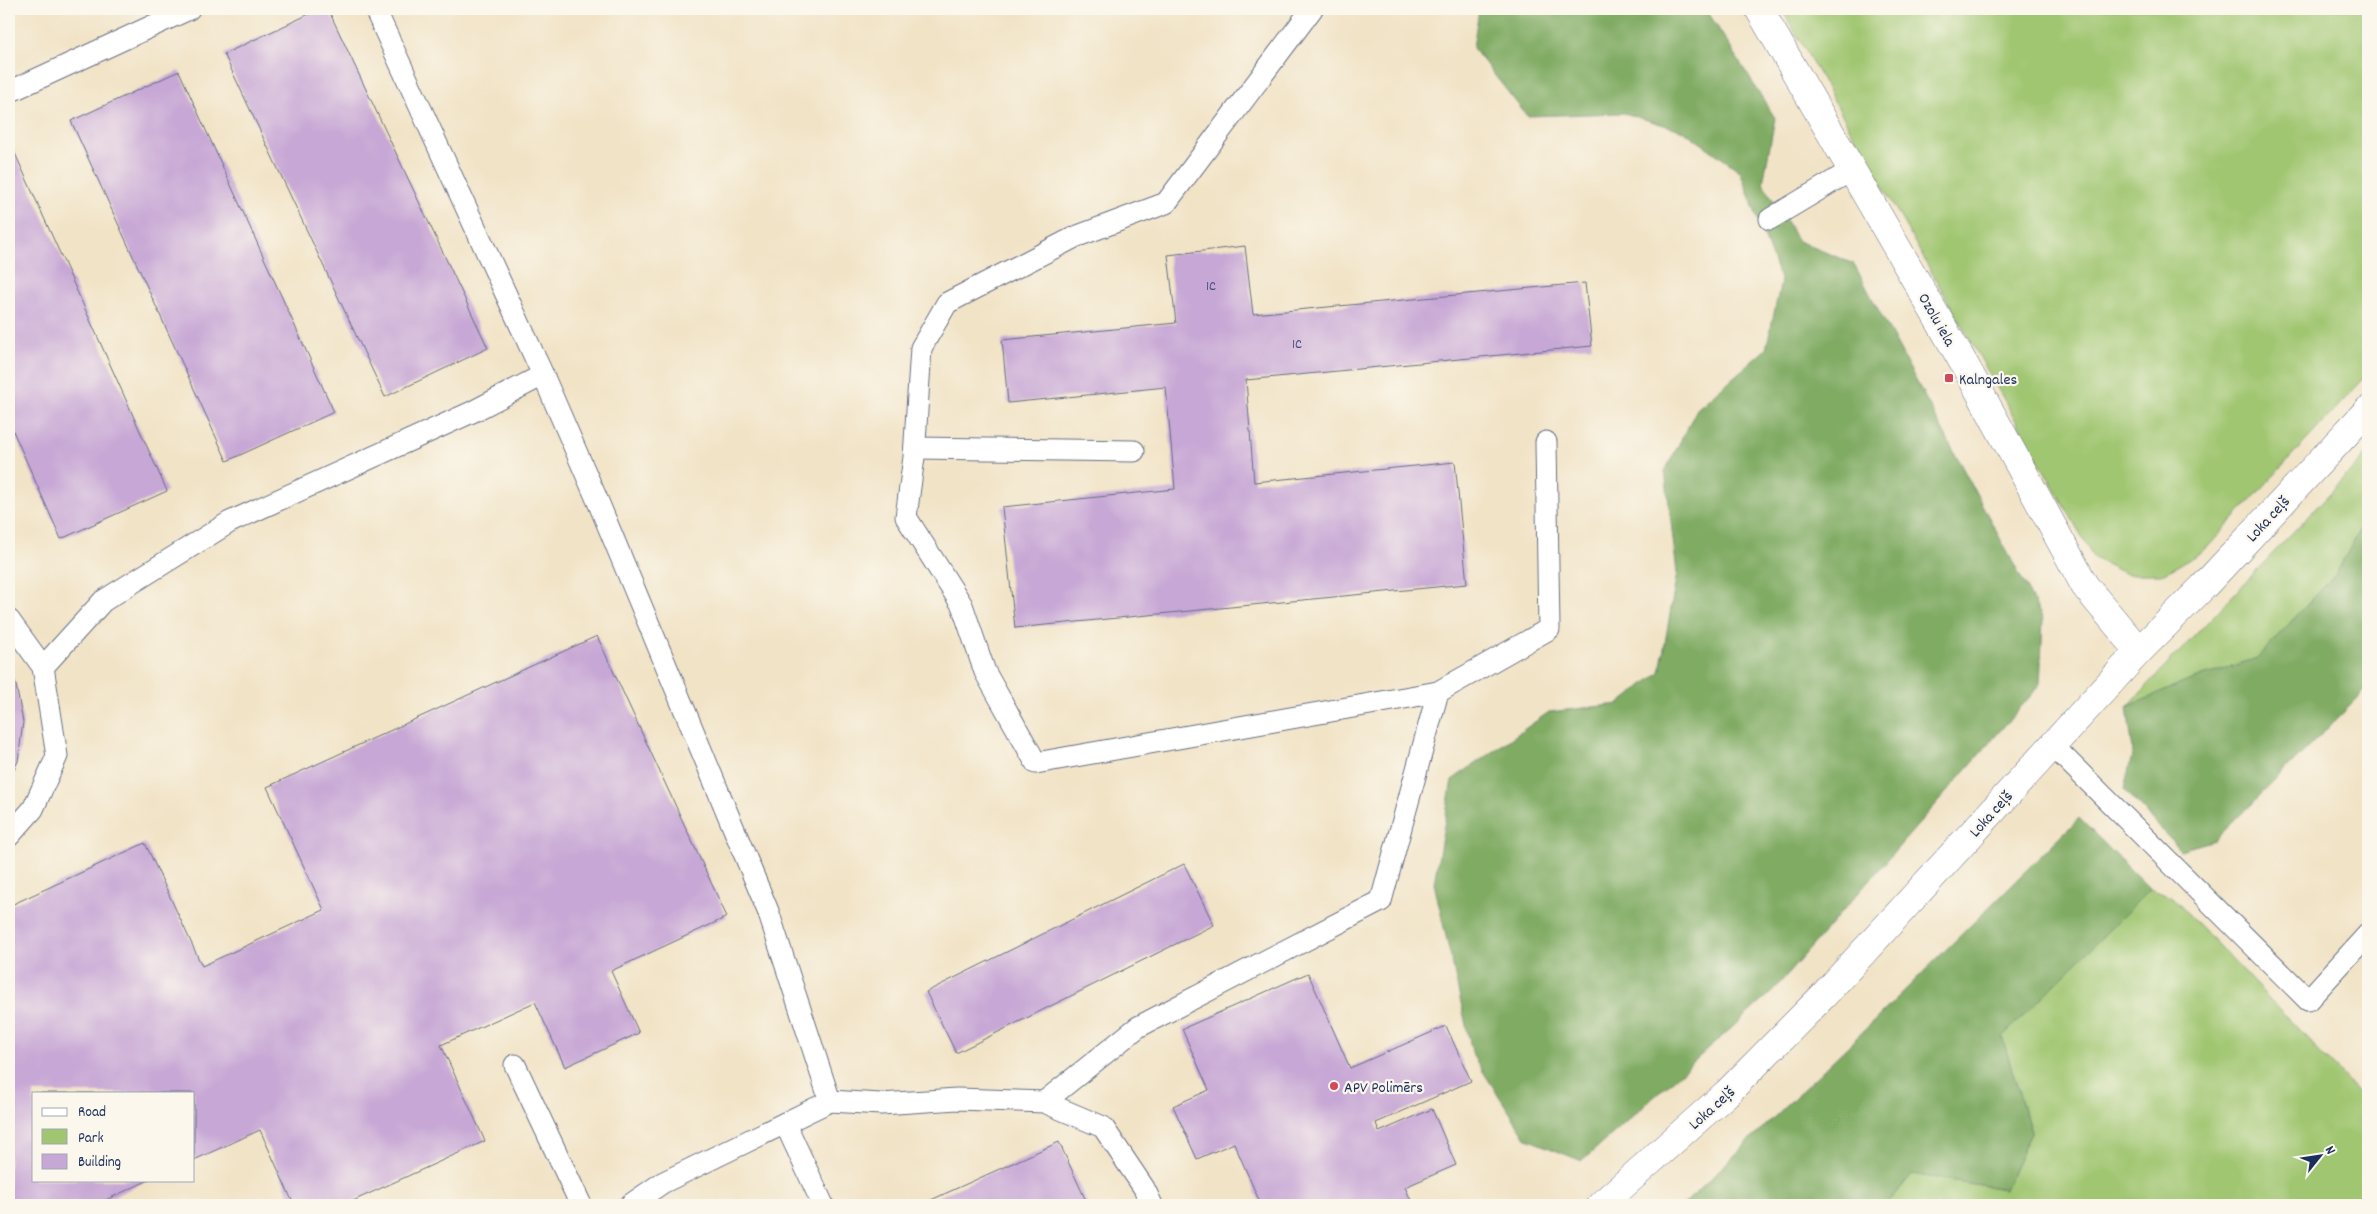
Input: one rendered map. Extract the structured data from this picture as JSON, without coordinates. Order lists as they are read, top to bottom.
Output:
{
  "streets": {
    "main road": ["Ozolu iela", "Loka ceļš"]
  },
  "crossings": [
    ["Ozolu iela", "Loka ceļš"]
  ],
  "places": {
    "transit": ["Kalngales"],
    "other": ["APV Polimērs"]
  },
  "house_numbers": ["1C", "1C"],
  "legend": ["Road", "Park", "Building"],
  "north": "top right"
}
